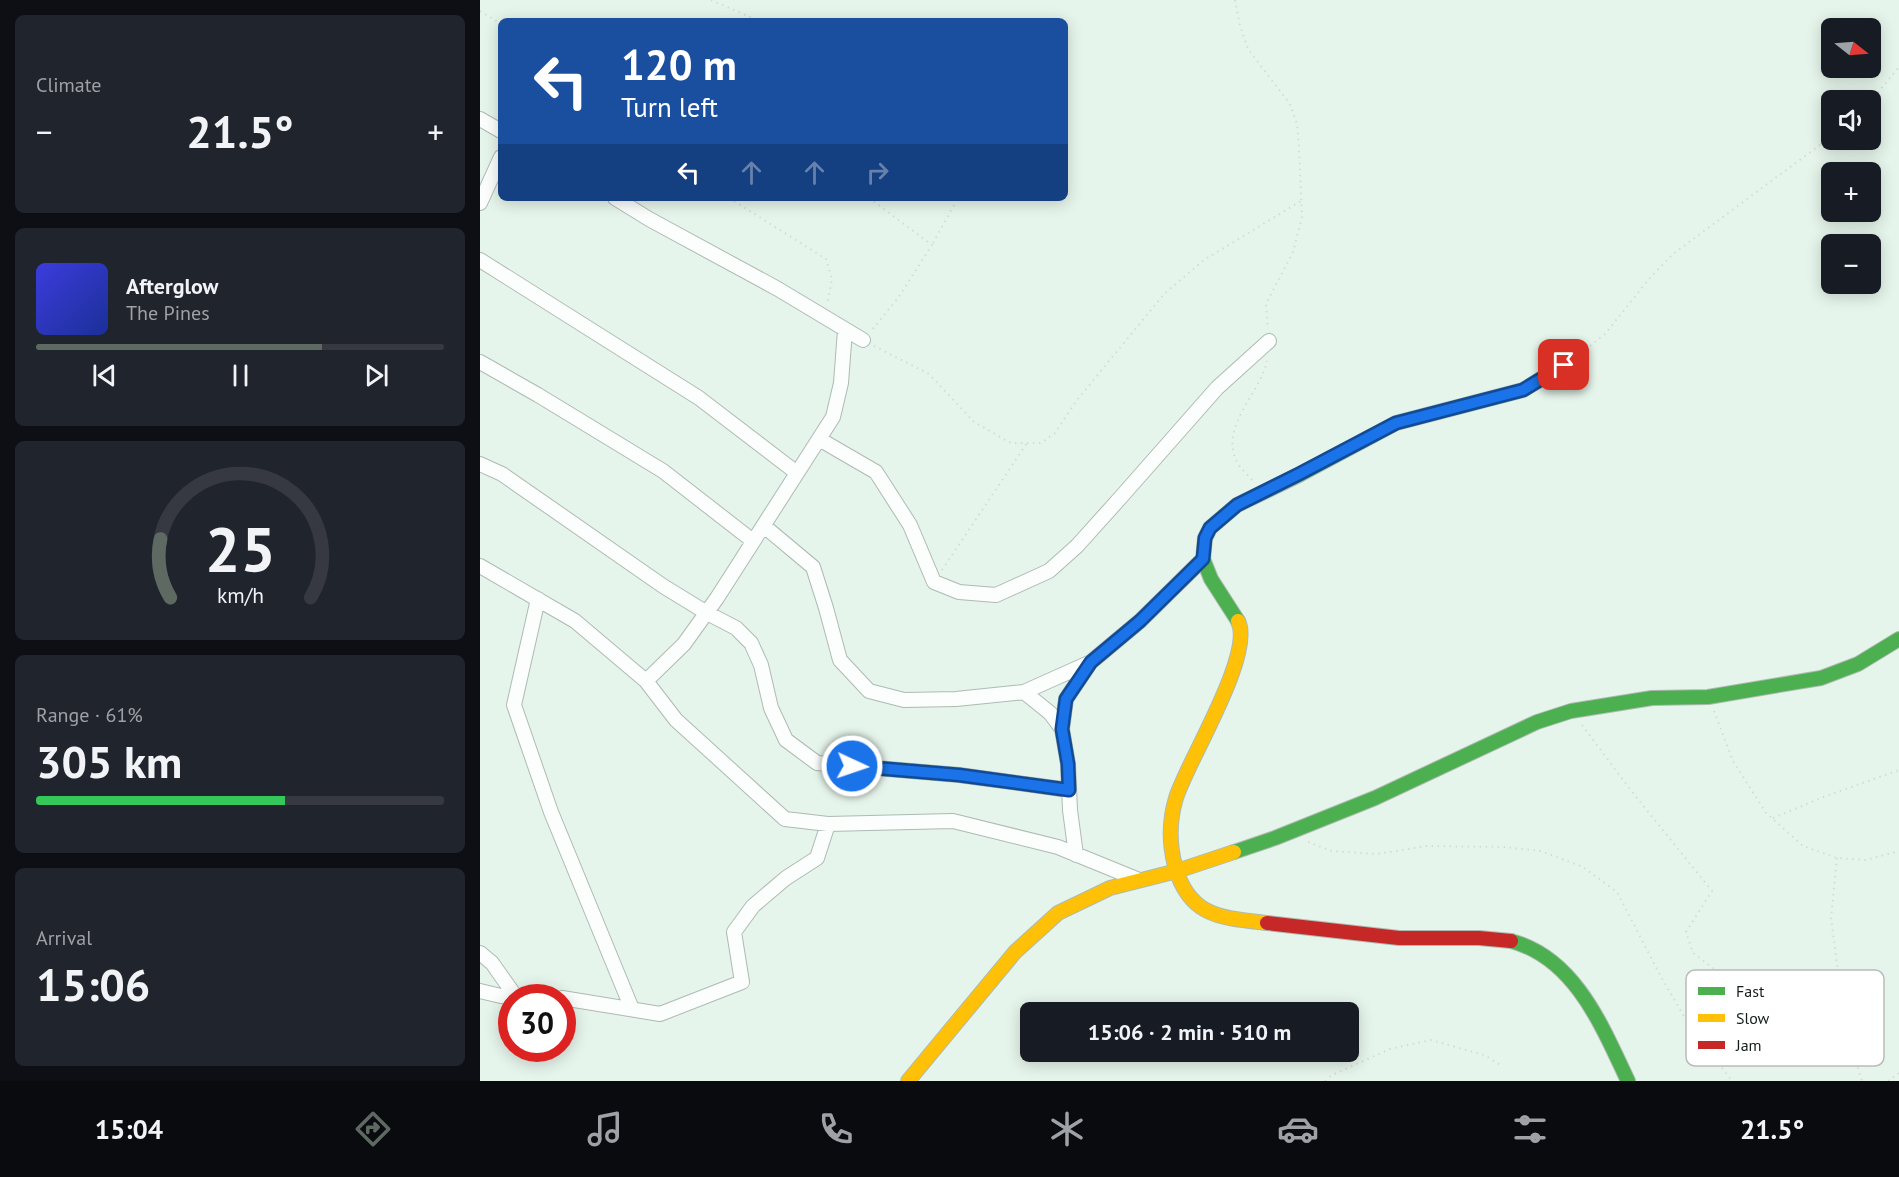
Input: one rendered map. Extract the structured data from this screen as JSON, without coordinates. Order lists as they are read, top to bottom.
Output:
{
  "legend": ["Fast", "Slow", "Jam"],
  "north": "right",
  "page": {
    "tile": [
      "Climate",
      ["Range · 61%", "305 km"],
      ["Arrival", "15:06"]
    ],
    "map_buttons": ["+", "−"],
    "turn": ["120 m", "Turn left"],
    "heat": ["−", "21.5°", "+"],
    "song": ["Afterglow", "The Pines"],
    "limit": "30",
    "trip": "15:06 · 2 min · 510 m",
    "tabs": ["15:04", "21.5°"],
    "gauge": ["25", "km/h"]
  }
}
